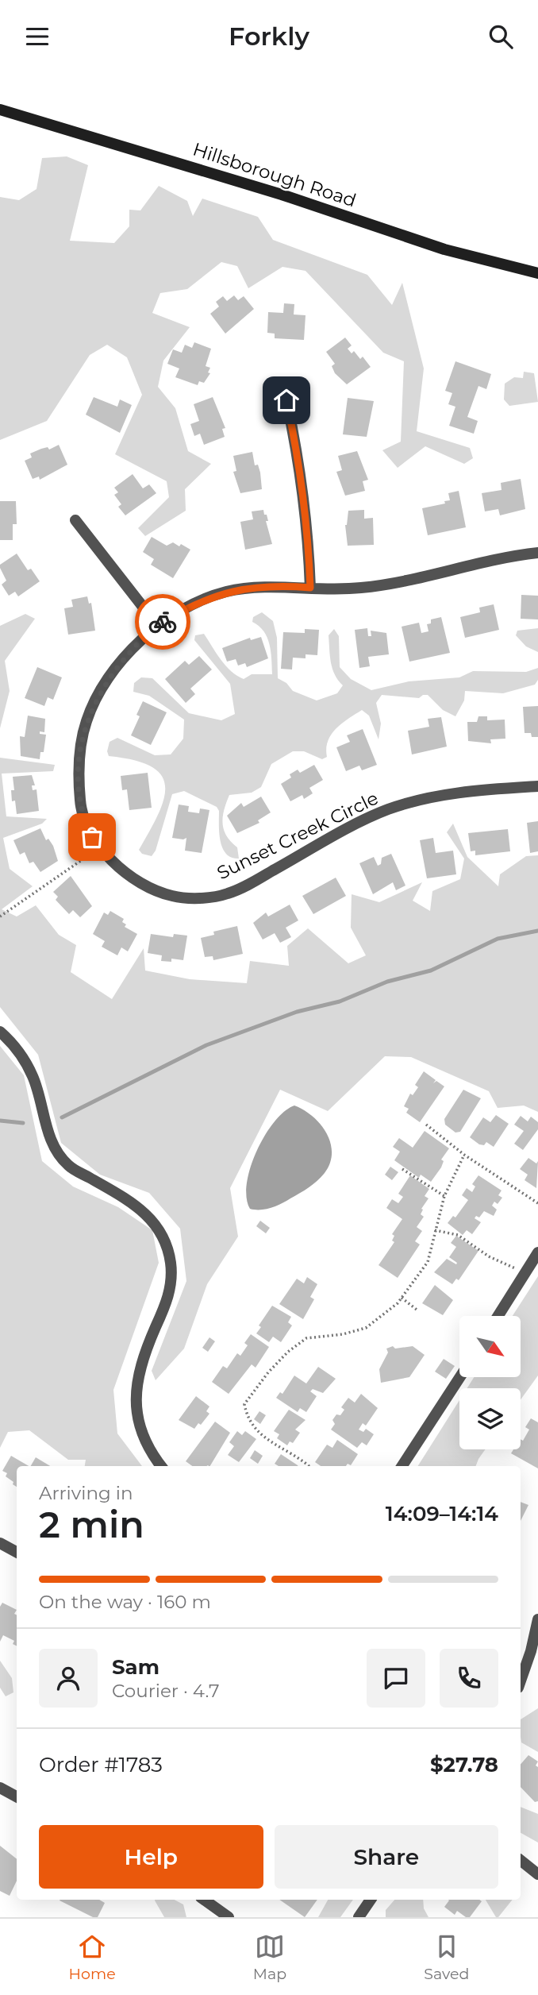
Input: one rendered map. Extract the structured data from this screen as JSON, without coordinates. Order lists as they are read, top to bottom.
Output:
{
  "streets": {
    "main road": ["Hillsborough Road"],
    "street": ["Sunset Creek Circle"]
  },
  "north": "bottom right",
  "page": {
    "header": "Forkly",
    "heading": ["2 min", "Arriving in", "14:09–14:14"],
    "panel": [
      "Sam",
      "Courier · 4.7",
      "Order #1783",
      "$27.78"
    ],
    "bar": "On the way · 160 m",
    "buttons": ["Help", "Share"],
    "tabs": ["Home", "Map", "Saved"]
  }
}
